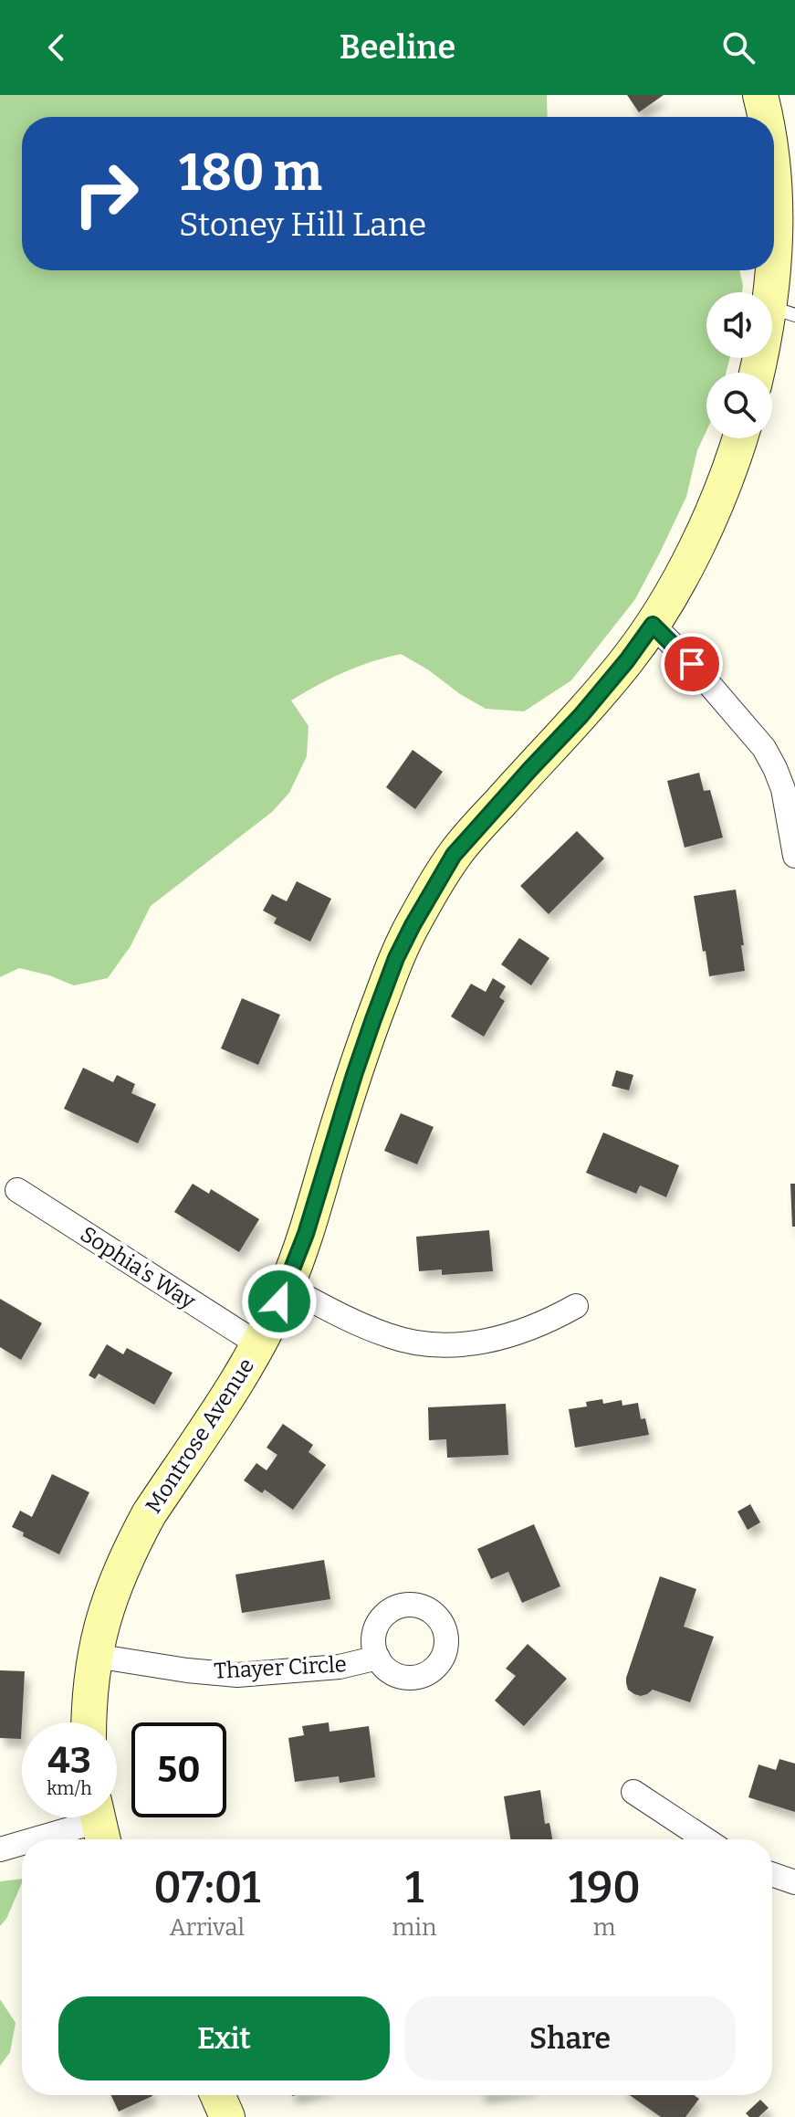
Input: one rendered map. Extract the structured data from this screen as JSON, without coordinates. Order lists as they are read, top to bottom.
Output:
{
  "streets": {
    "main road": ["Montrose Avenue"],
    "street": ["Sophia's Way", "Thayer Circle"]
  },
  "crossings": [
    ["Sophia's Way", "Montrose Avenue"],
    ["Montrose Avenue", "Thayer Circle"]
  ],
  "page": {
    "header": "Beeline",
    "turn": ["180 m", "Stoney Hill Lane"],
    "speed": "43 km/h",
    "limit": "50",
    "eta": [
      "07:01",
      "Arrival",
      "1",
      "min",
      "190",
      "m"
    ],
    "buttons": ["Exit", "Share"]
  }
}
